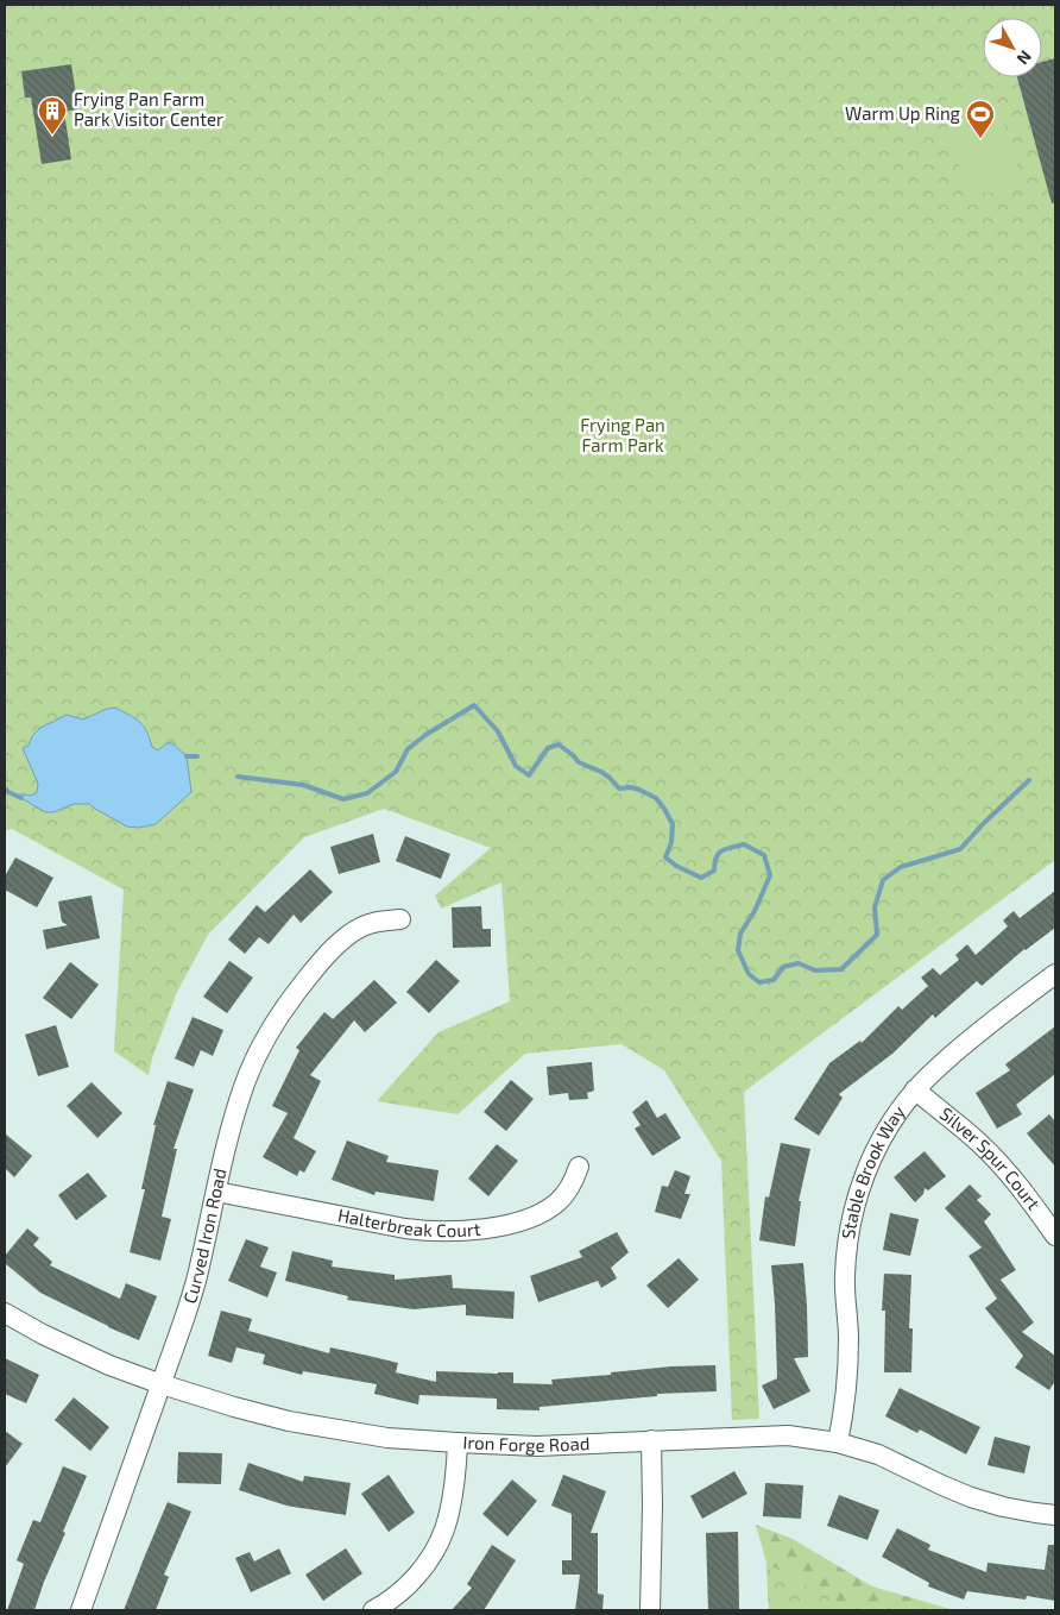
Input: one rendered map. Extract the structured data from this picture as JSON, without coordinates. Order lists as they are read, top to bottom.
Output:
{
  "streets": {
    "street": [
      "Silver Spur Court",
      "Stable Brook Way",
      "Halterbreak Court",
      "Curved Iron Road",
      "Iron Forge Road"
    ]
  },
  "crossings": [
    ["Silver Spur Court", "Stable Brook Way"],
    ["Stable Brook Way", "Iron Forge Road"],
    ["Halterbreak Court", "Curved Iron Road"],
    ["Curved Iron Road", "Iron Forge Road"]
  ],
  "parks": ["Frying Pan Farm Park"],
  "places": {
    "building": ["Frying Pan Farm Park Visitor Center"],
    "sports": ["Warm Up Ring"]
  },
  "north": "bottom right"
}
